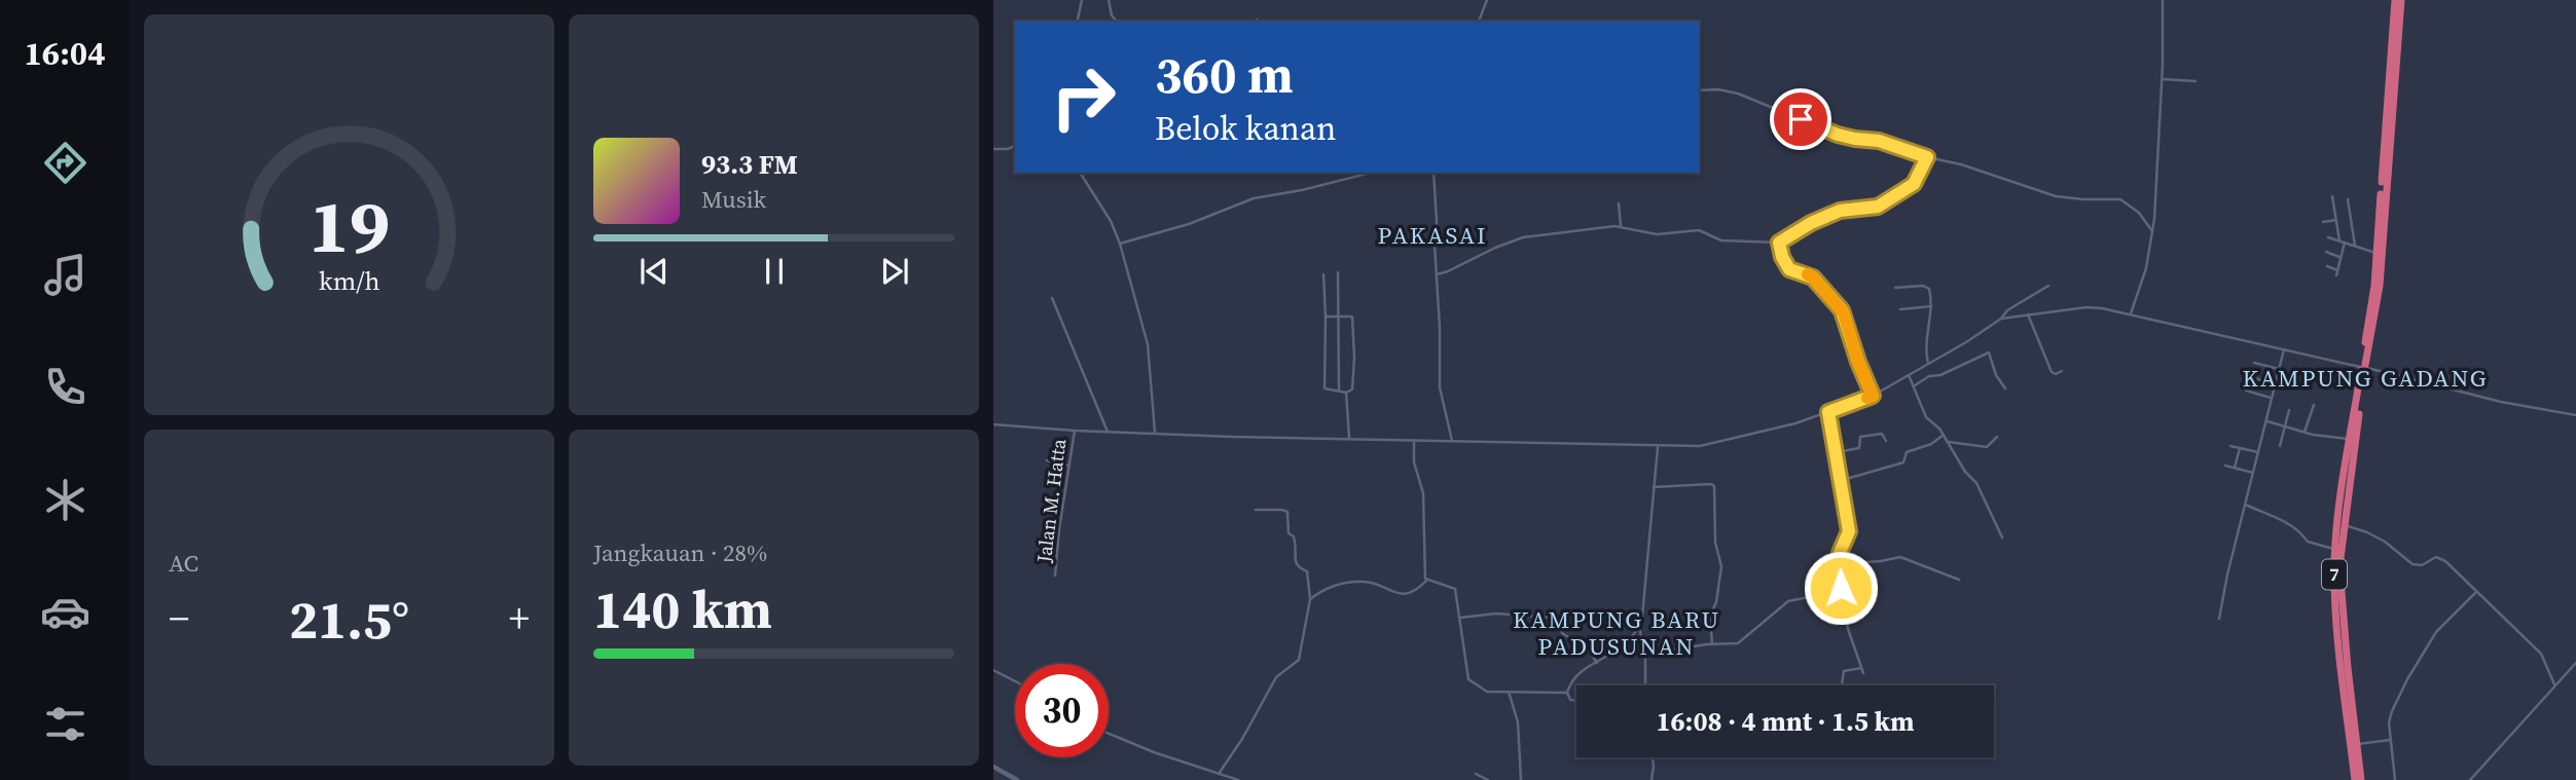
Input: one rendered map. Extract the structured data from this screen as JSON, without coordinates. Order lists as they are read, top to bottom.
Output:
{
  "streets": {
    "highway": ["7"],
    "street": ["Jalan M. Hatta"]
  },
  "districts": ["PAKASAI", "KAMPUNG GADANG", "KAMPUNG BARU PADUSUNAN"],
  "page": {
    "tabs": "16:04",
    "turn": ["360 m", "Belok kanan"],
    "song": ["93.3 FM", "Musik"],
    "tile": [
      "AC",
      ["Jangkauan · 28%", "140 km"]
    ],
    "heat": ["−", "21.5°", "+"],
    "limit": "30",
    "trip": "16:08 · 4 mnt · 1.5 km",
    "gauge": ["19", "km/h"]
  }
}
